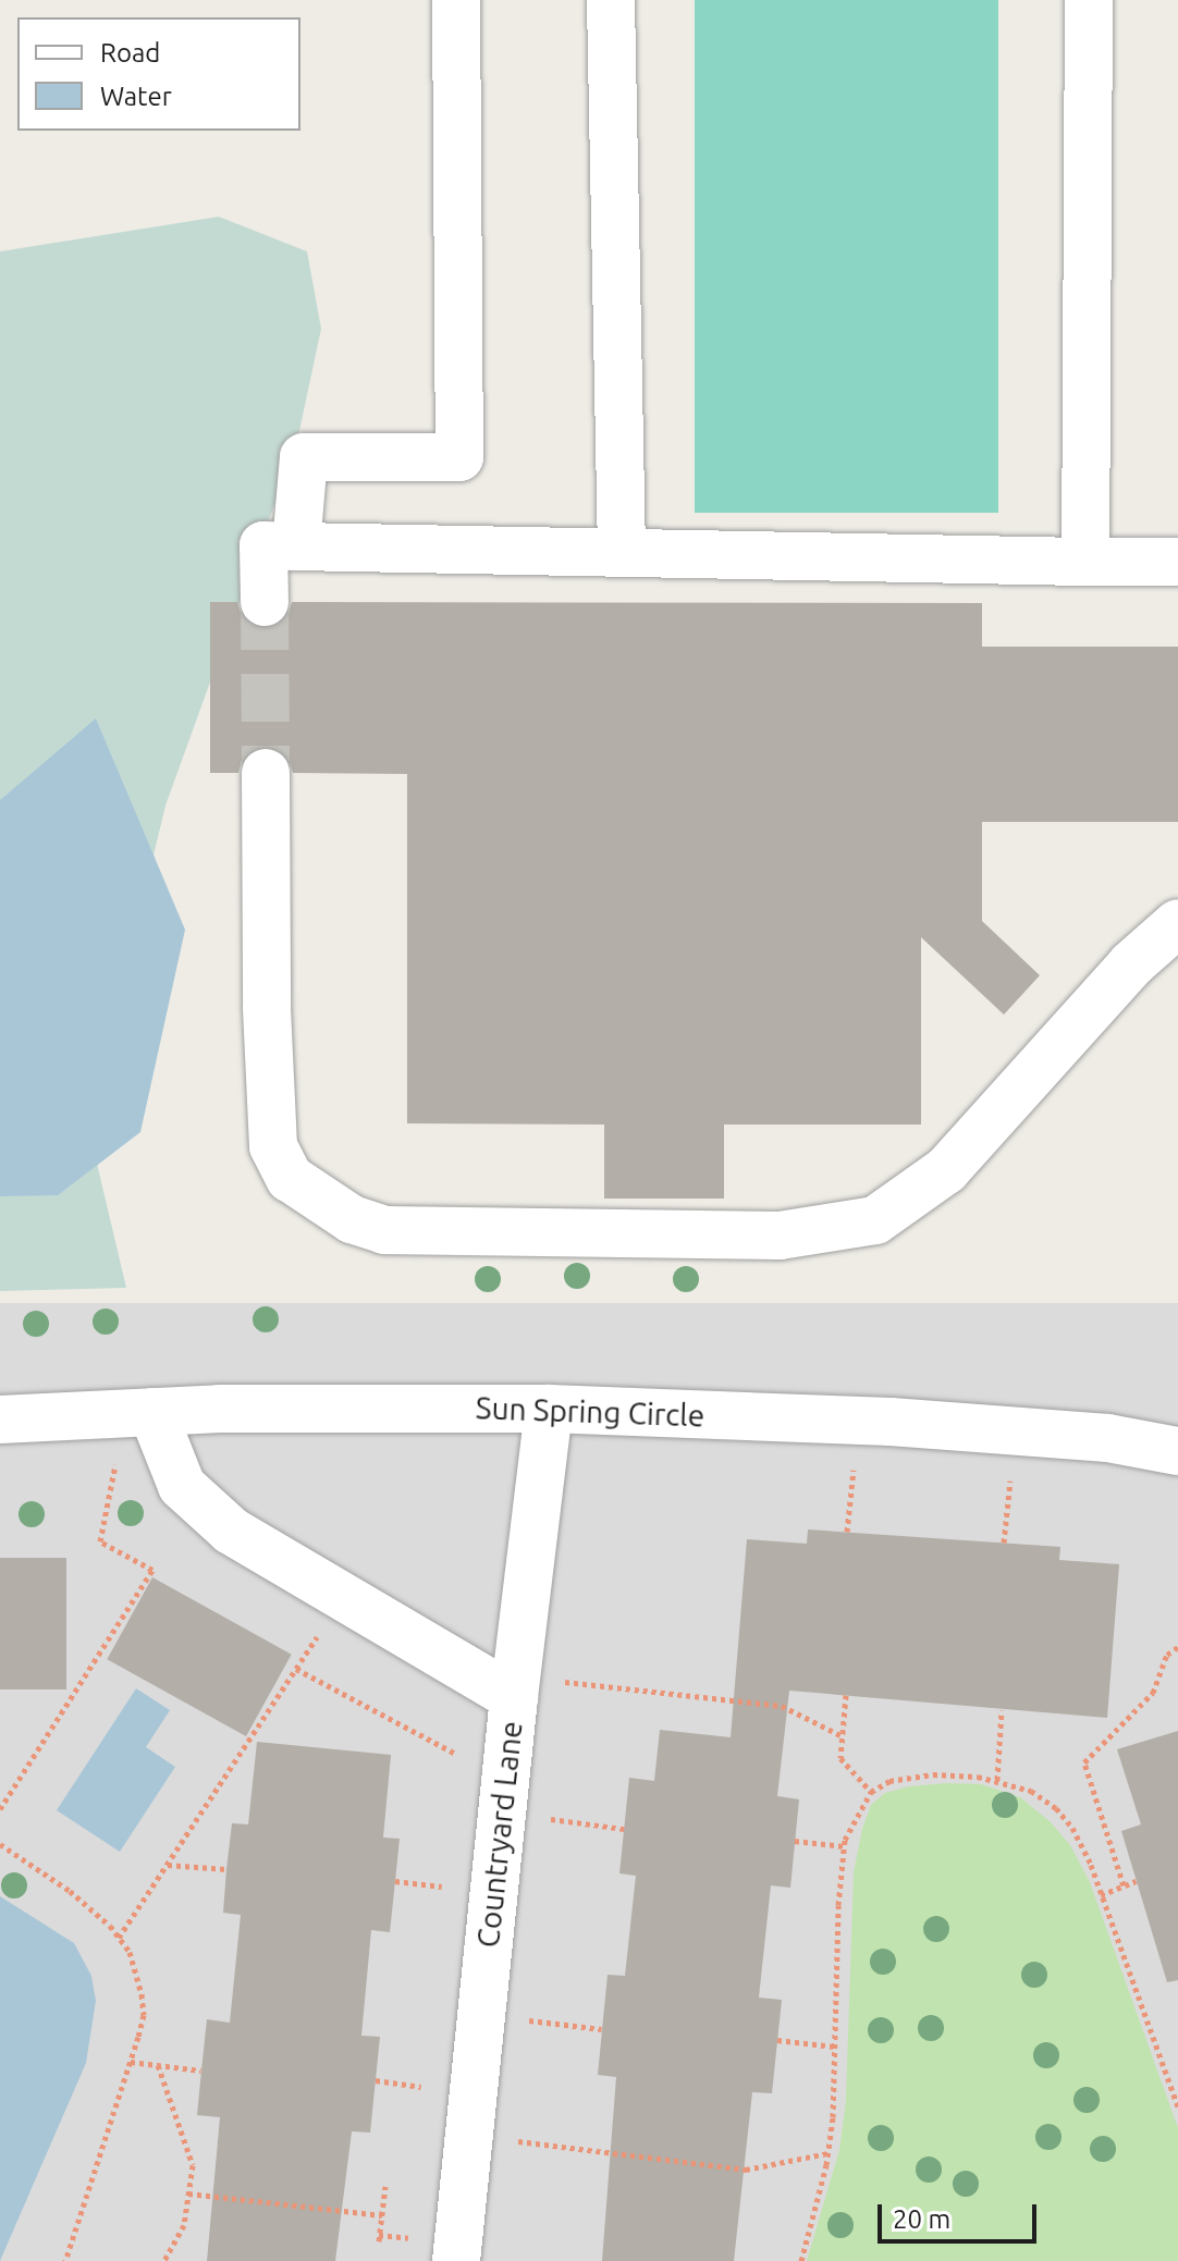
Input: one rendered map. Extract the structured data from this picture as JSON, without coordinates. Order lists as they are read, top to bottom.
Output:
{
  "streets": {
    "lane": ["Sun Spring Circle", "Countryard Lane"]
  },
  "crossings": [
    ["Sun Spring Circle", "Countryard Lane"]
  ],
  "legend": ["Road", "Water"],
  "scale_bar": "20 m"
}
